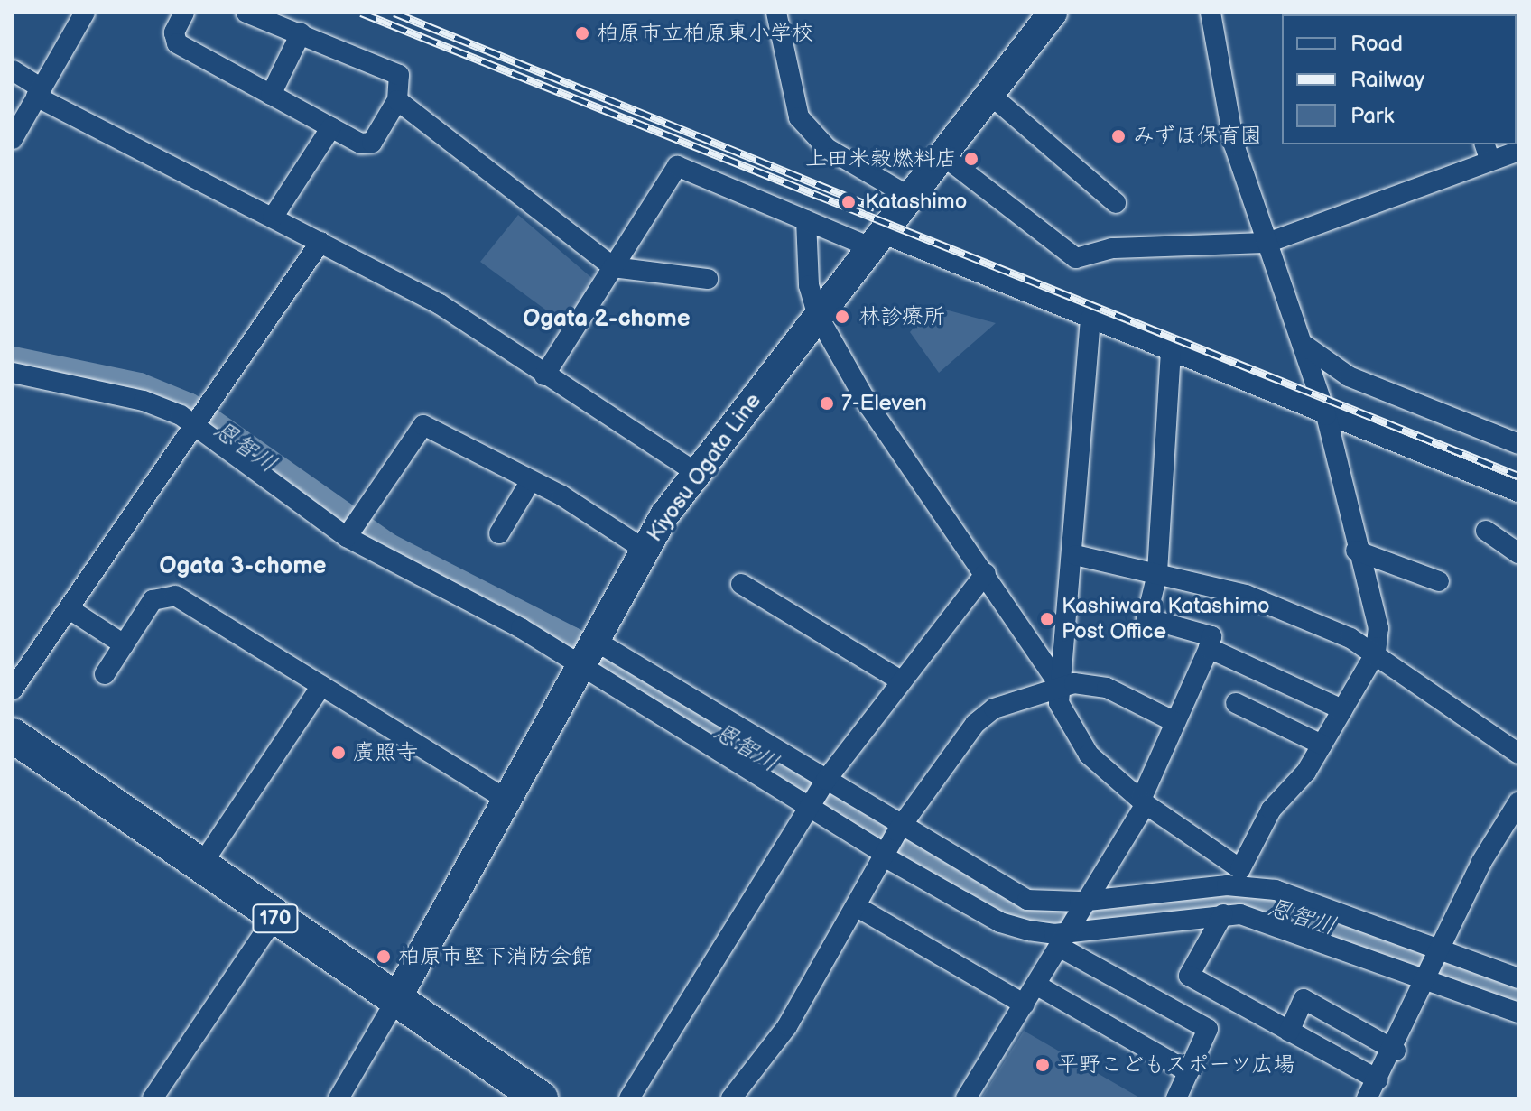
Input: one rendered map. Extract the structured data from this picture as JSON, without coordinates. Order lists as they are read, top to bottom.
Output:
{
  "streets": {
    "highway": ["170"],
    "main road": ["Kiyosu Ogata Line"]
  },
  "crossings": [
    ["Kiyosu Ogata Line", "170"]
  ],
  "districts": ["Ogata 2-chome", "Ogata 3-chome"],
  "water": ["恩智川"],
  "places": [
    "柏原市立柏原東小学校",
    "みずほ保育園",
    "上田米穀燃料店",
    "Katashimo",
    "林診療所",
    "7-Eleven",
    "Kashiwara Katashimo Post Office",
    "廣照寺",
    "柏原市堅下消防会館",
    "平野こどもスポーツ広場"
  ],
  "legend": ["Road", "Railway", "Park"]
}
